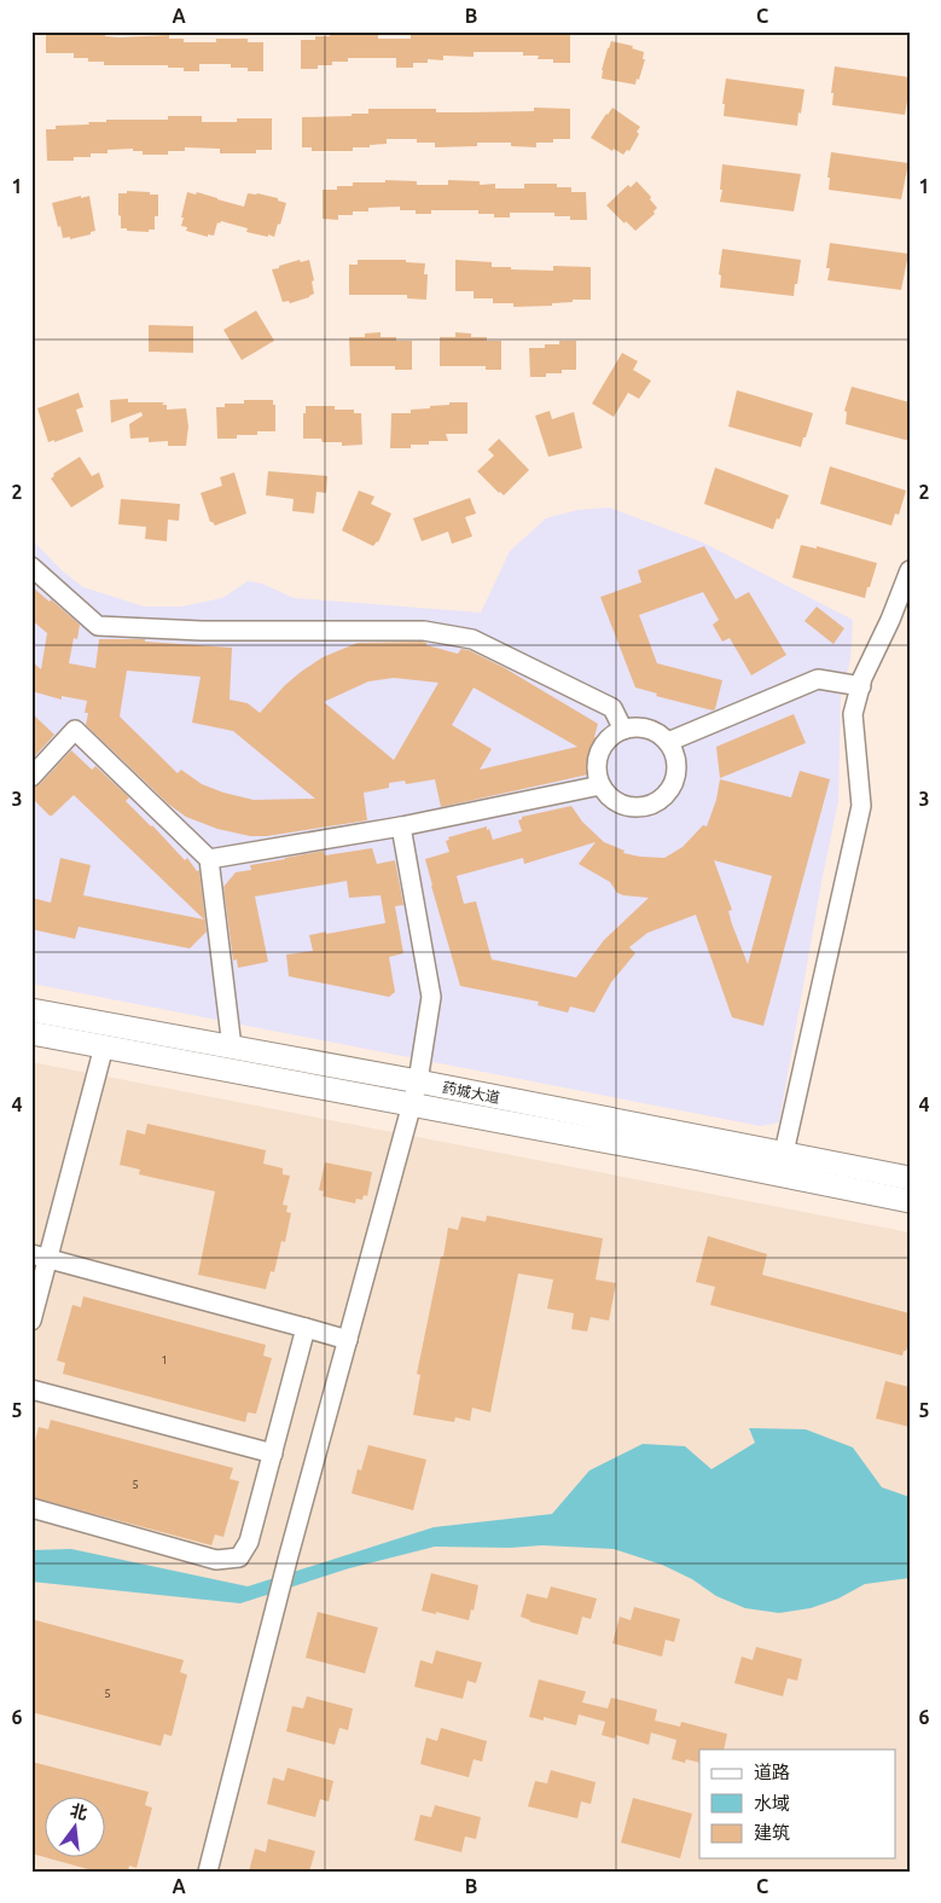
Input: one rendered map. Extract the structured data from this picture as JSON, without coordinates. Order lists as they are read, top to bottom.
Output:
{
  "streets": {
    "main road": ["药城大道"]
  },
  "house_numbers": ["1", "5", "5"],
  "legend": ["道路", "水域", "建筑"],
  "north": "top",
  "grid": {
    "columns": ["A", "B", "C"],
    "rows": [
      "1",
      "2",
      "3",
      "4",
      "5",
      "6"
    ]
  }
}
